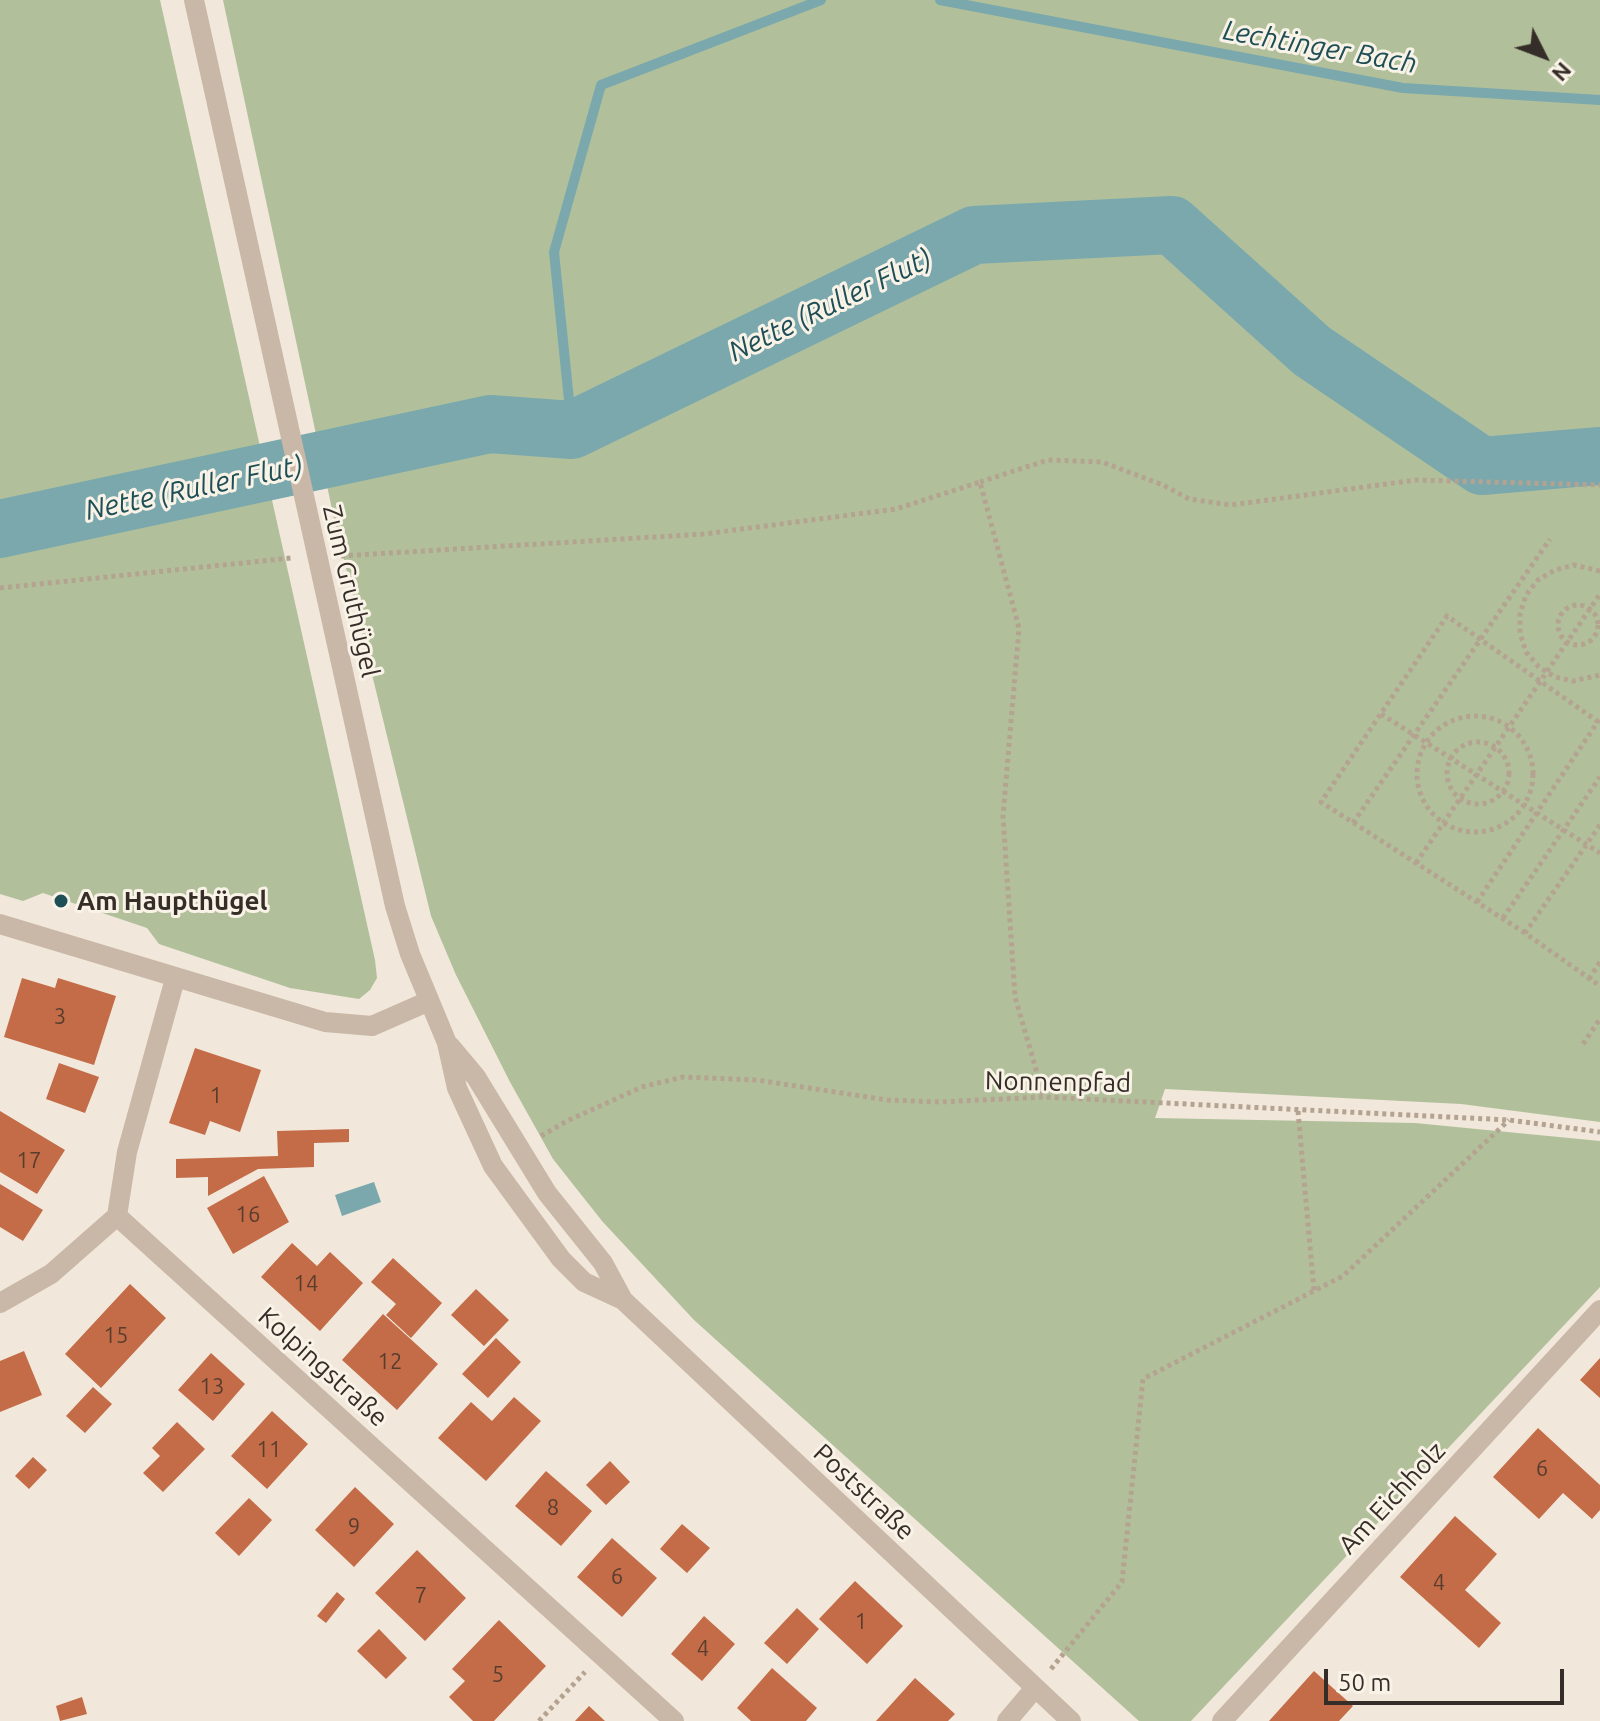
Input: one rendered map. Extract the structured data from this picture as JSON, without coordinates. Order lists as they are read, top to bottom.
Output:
{
  "streets": {
    "street": [
      "Zum Gruthügel",
      "Kolpingstraße",
      "Poststraße",
      "Am Eichholz"
    ],
    "path": ["Nonnenpfad"]
  },
  "crossings": [
    ["Zum Gruthügel", "Poststraße"]
  ],
  "water": ["Lechtinger Bach", "Nette (Ruller Flut)"],
  "places": ["Am Haupthügel"],
  "house_numbers": [
    "3",
    "1",
    "17",
    "16",
    "14",
    "15",
    "12",
    "13",
    "11",
    "6",
    "8",
    "9",
    "6",
    "4",
    "7",
    "1",
    "4",
    "5"
  ],
  "scale_bar": "50 m",
  "north": "bottom right"
}
